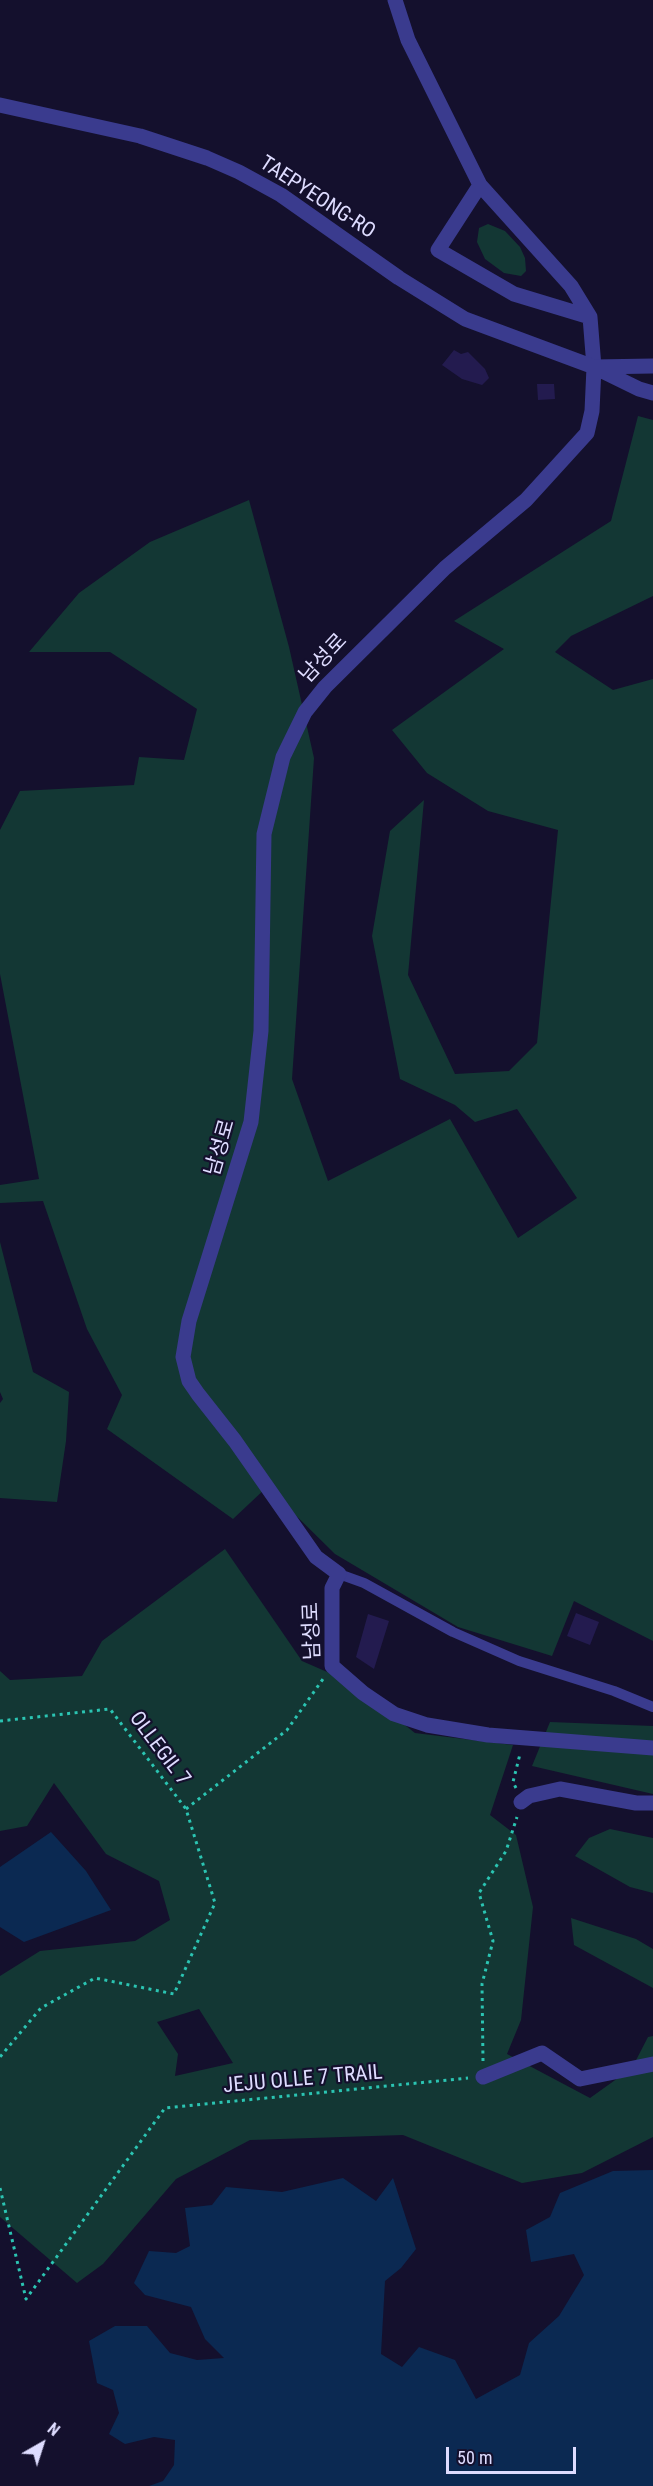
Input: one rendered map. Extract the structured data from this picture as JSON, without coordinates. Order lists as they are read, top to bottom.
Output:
{
  "streets": {
    "street": ["TAEPYEONG-RO", "남성로"],
    "path": ["OLLEGIL 7", "JEJU OLLE 7 TRAIL"]
  },
  "crossings": [
    ["TAEPYEONG-RO", "남성로"]
  ],
  "scale_bar": "50 m",
  "north": "top right"
}
